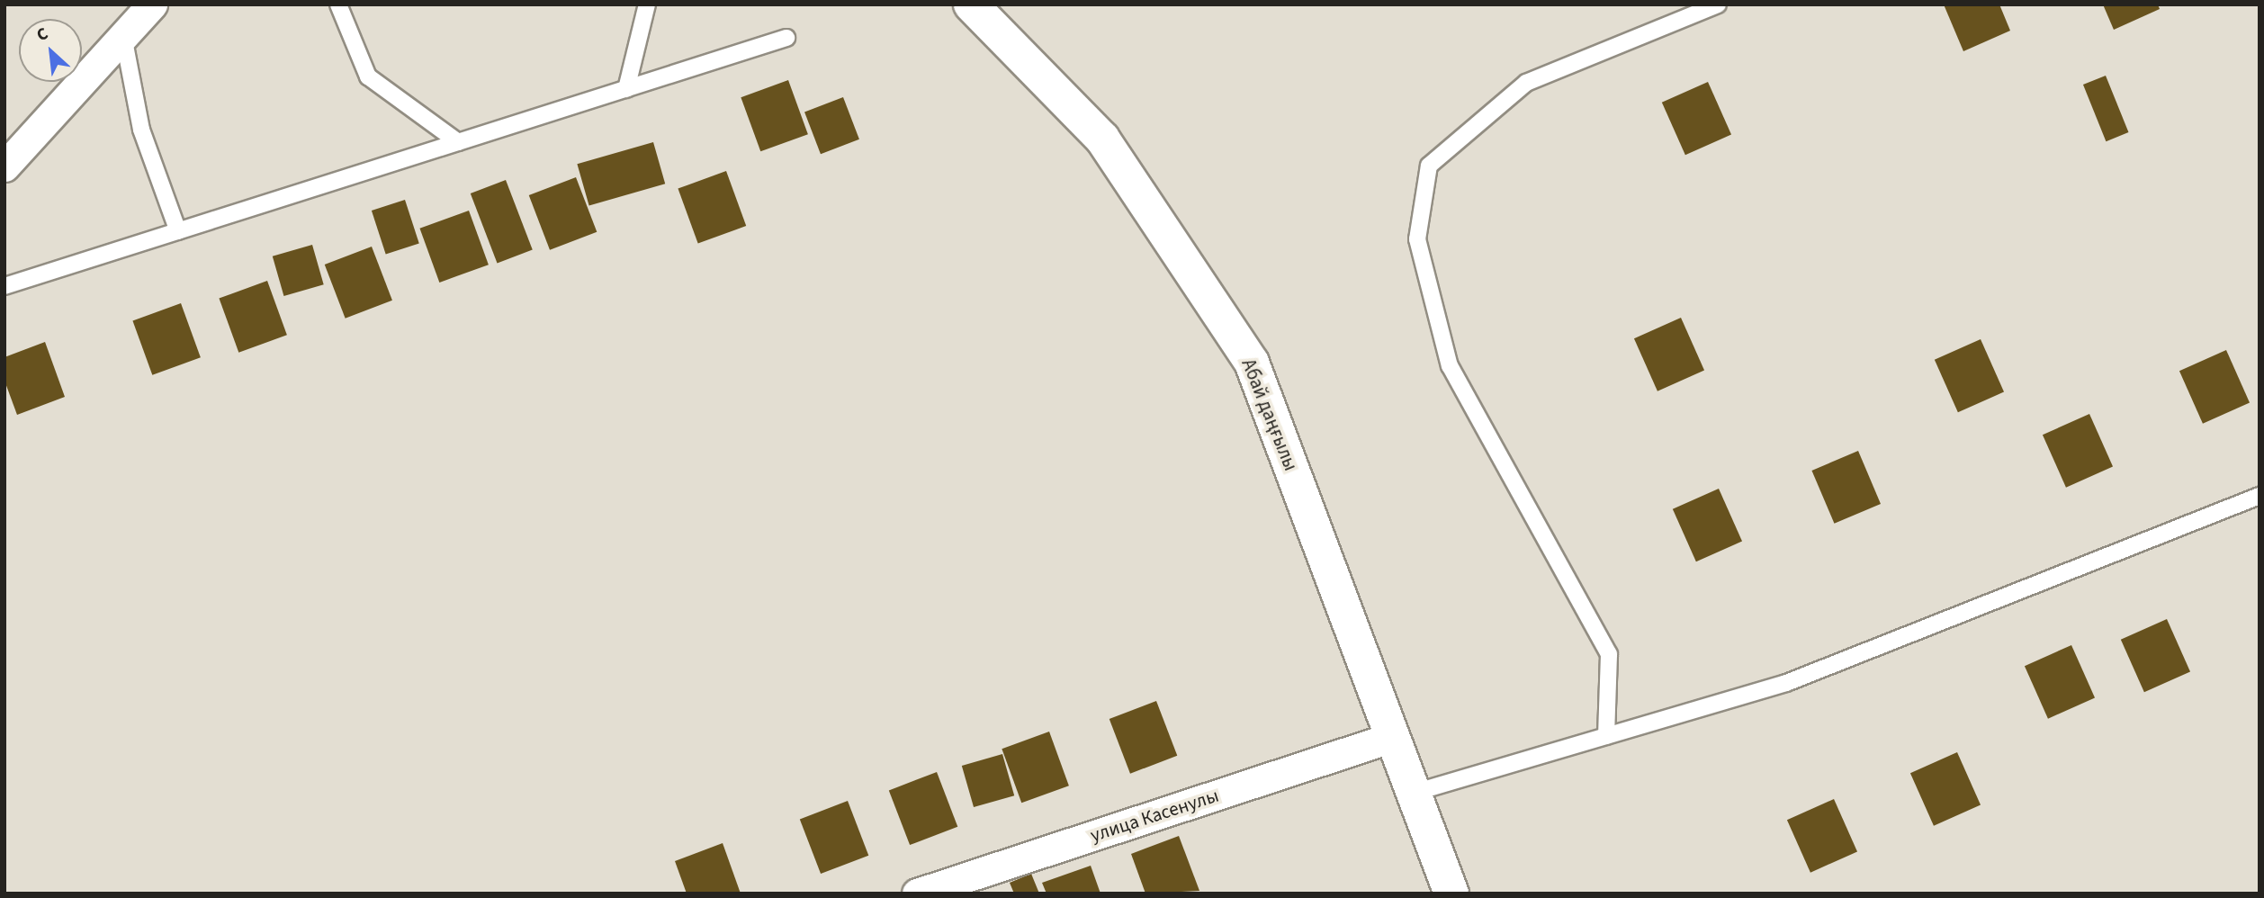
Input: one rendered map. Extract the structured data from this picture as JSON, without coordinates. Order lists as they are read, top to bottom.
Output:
{
  "streets": {
    "street": ["Абай даңғылы", "улица Касенулы"]
  },
  "crossings": [
    ["Абай даңғылы", "улица Касенулы"]
  ],
  "north": "top left"
}
